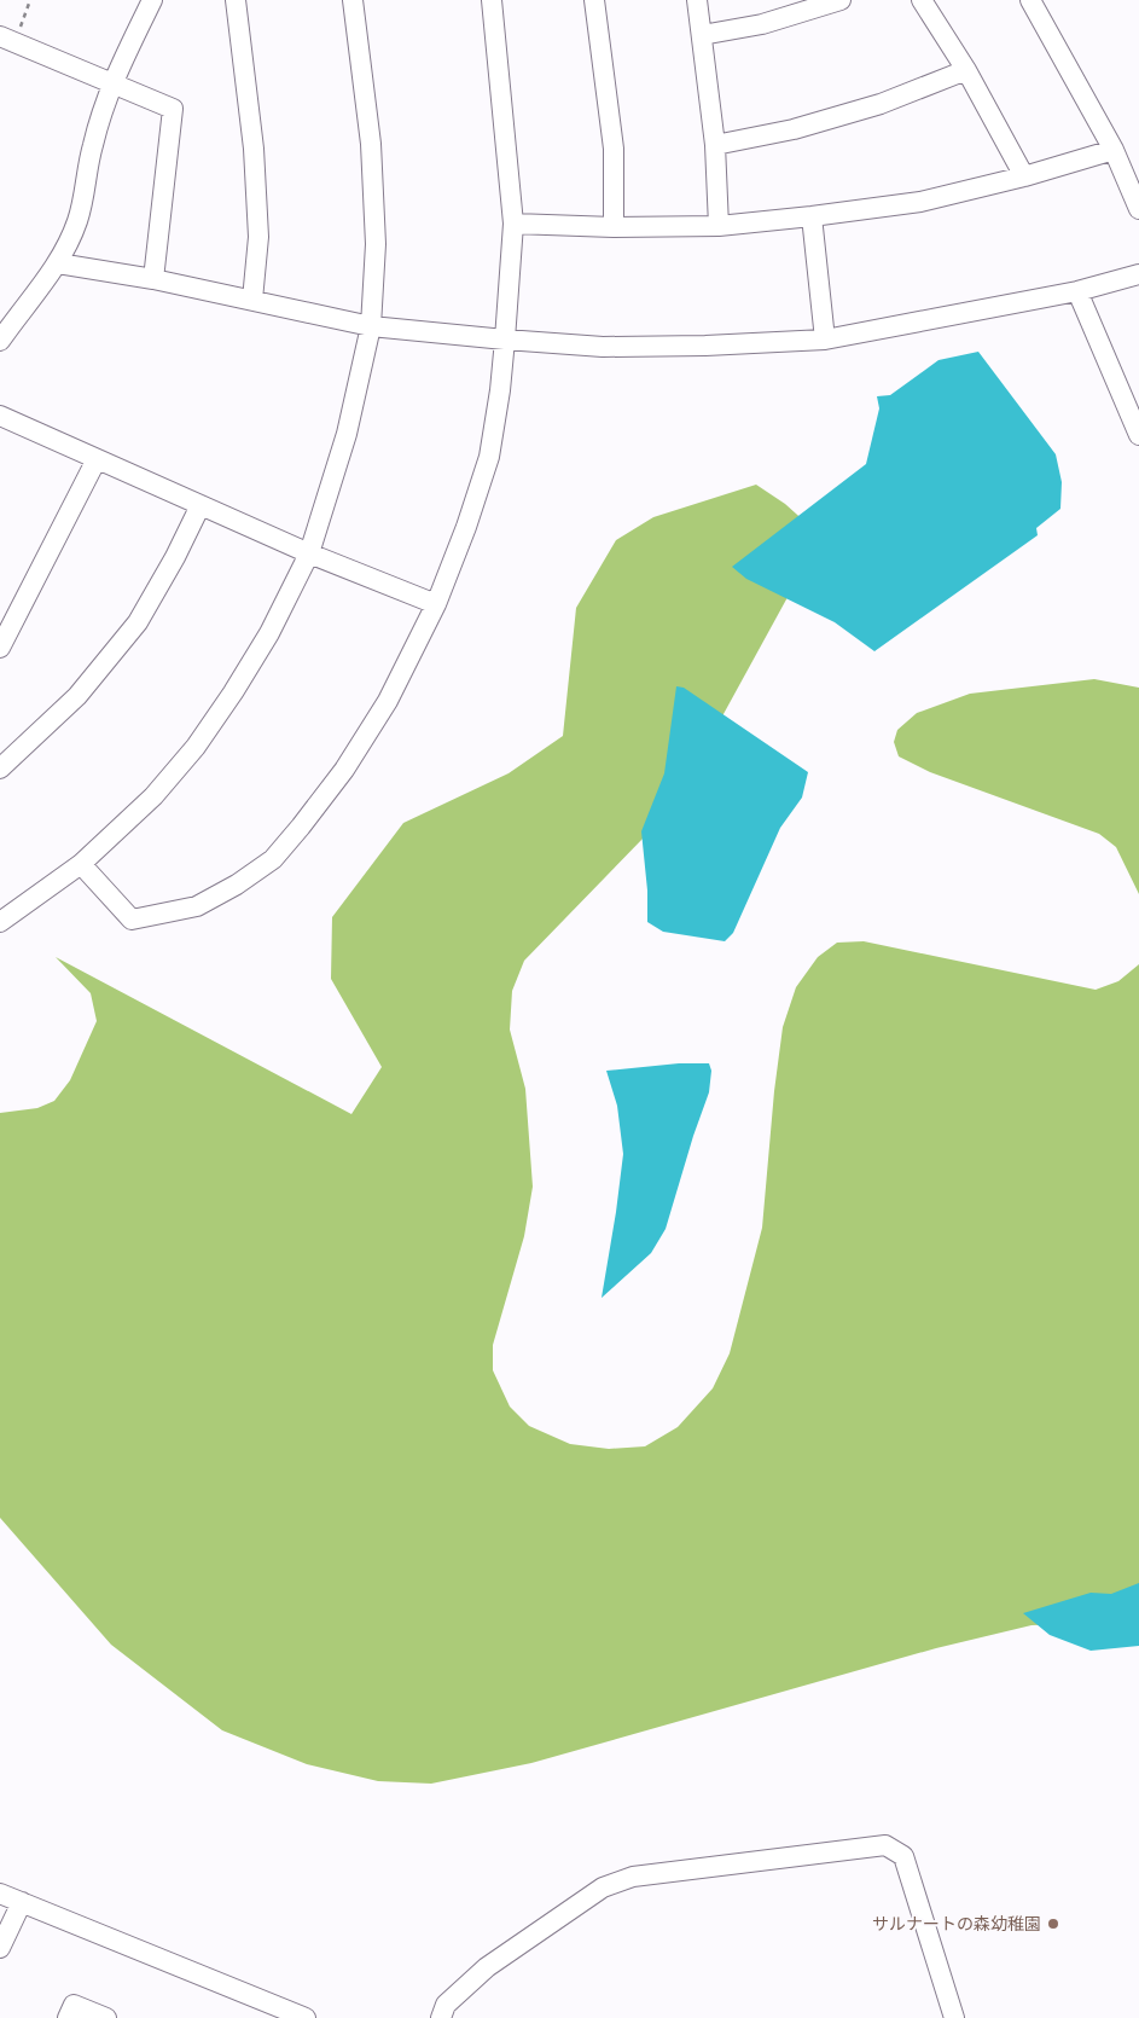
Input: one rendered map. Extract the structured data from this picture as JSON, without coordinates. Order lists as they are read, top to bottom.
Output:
{
  "places": ["サルナートの森幼稚園"]
}
